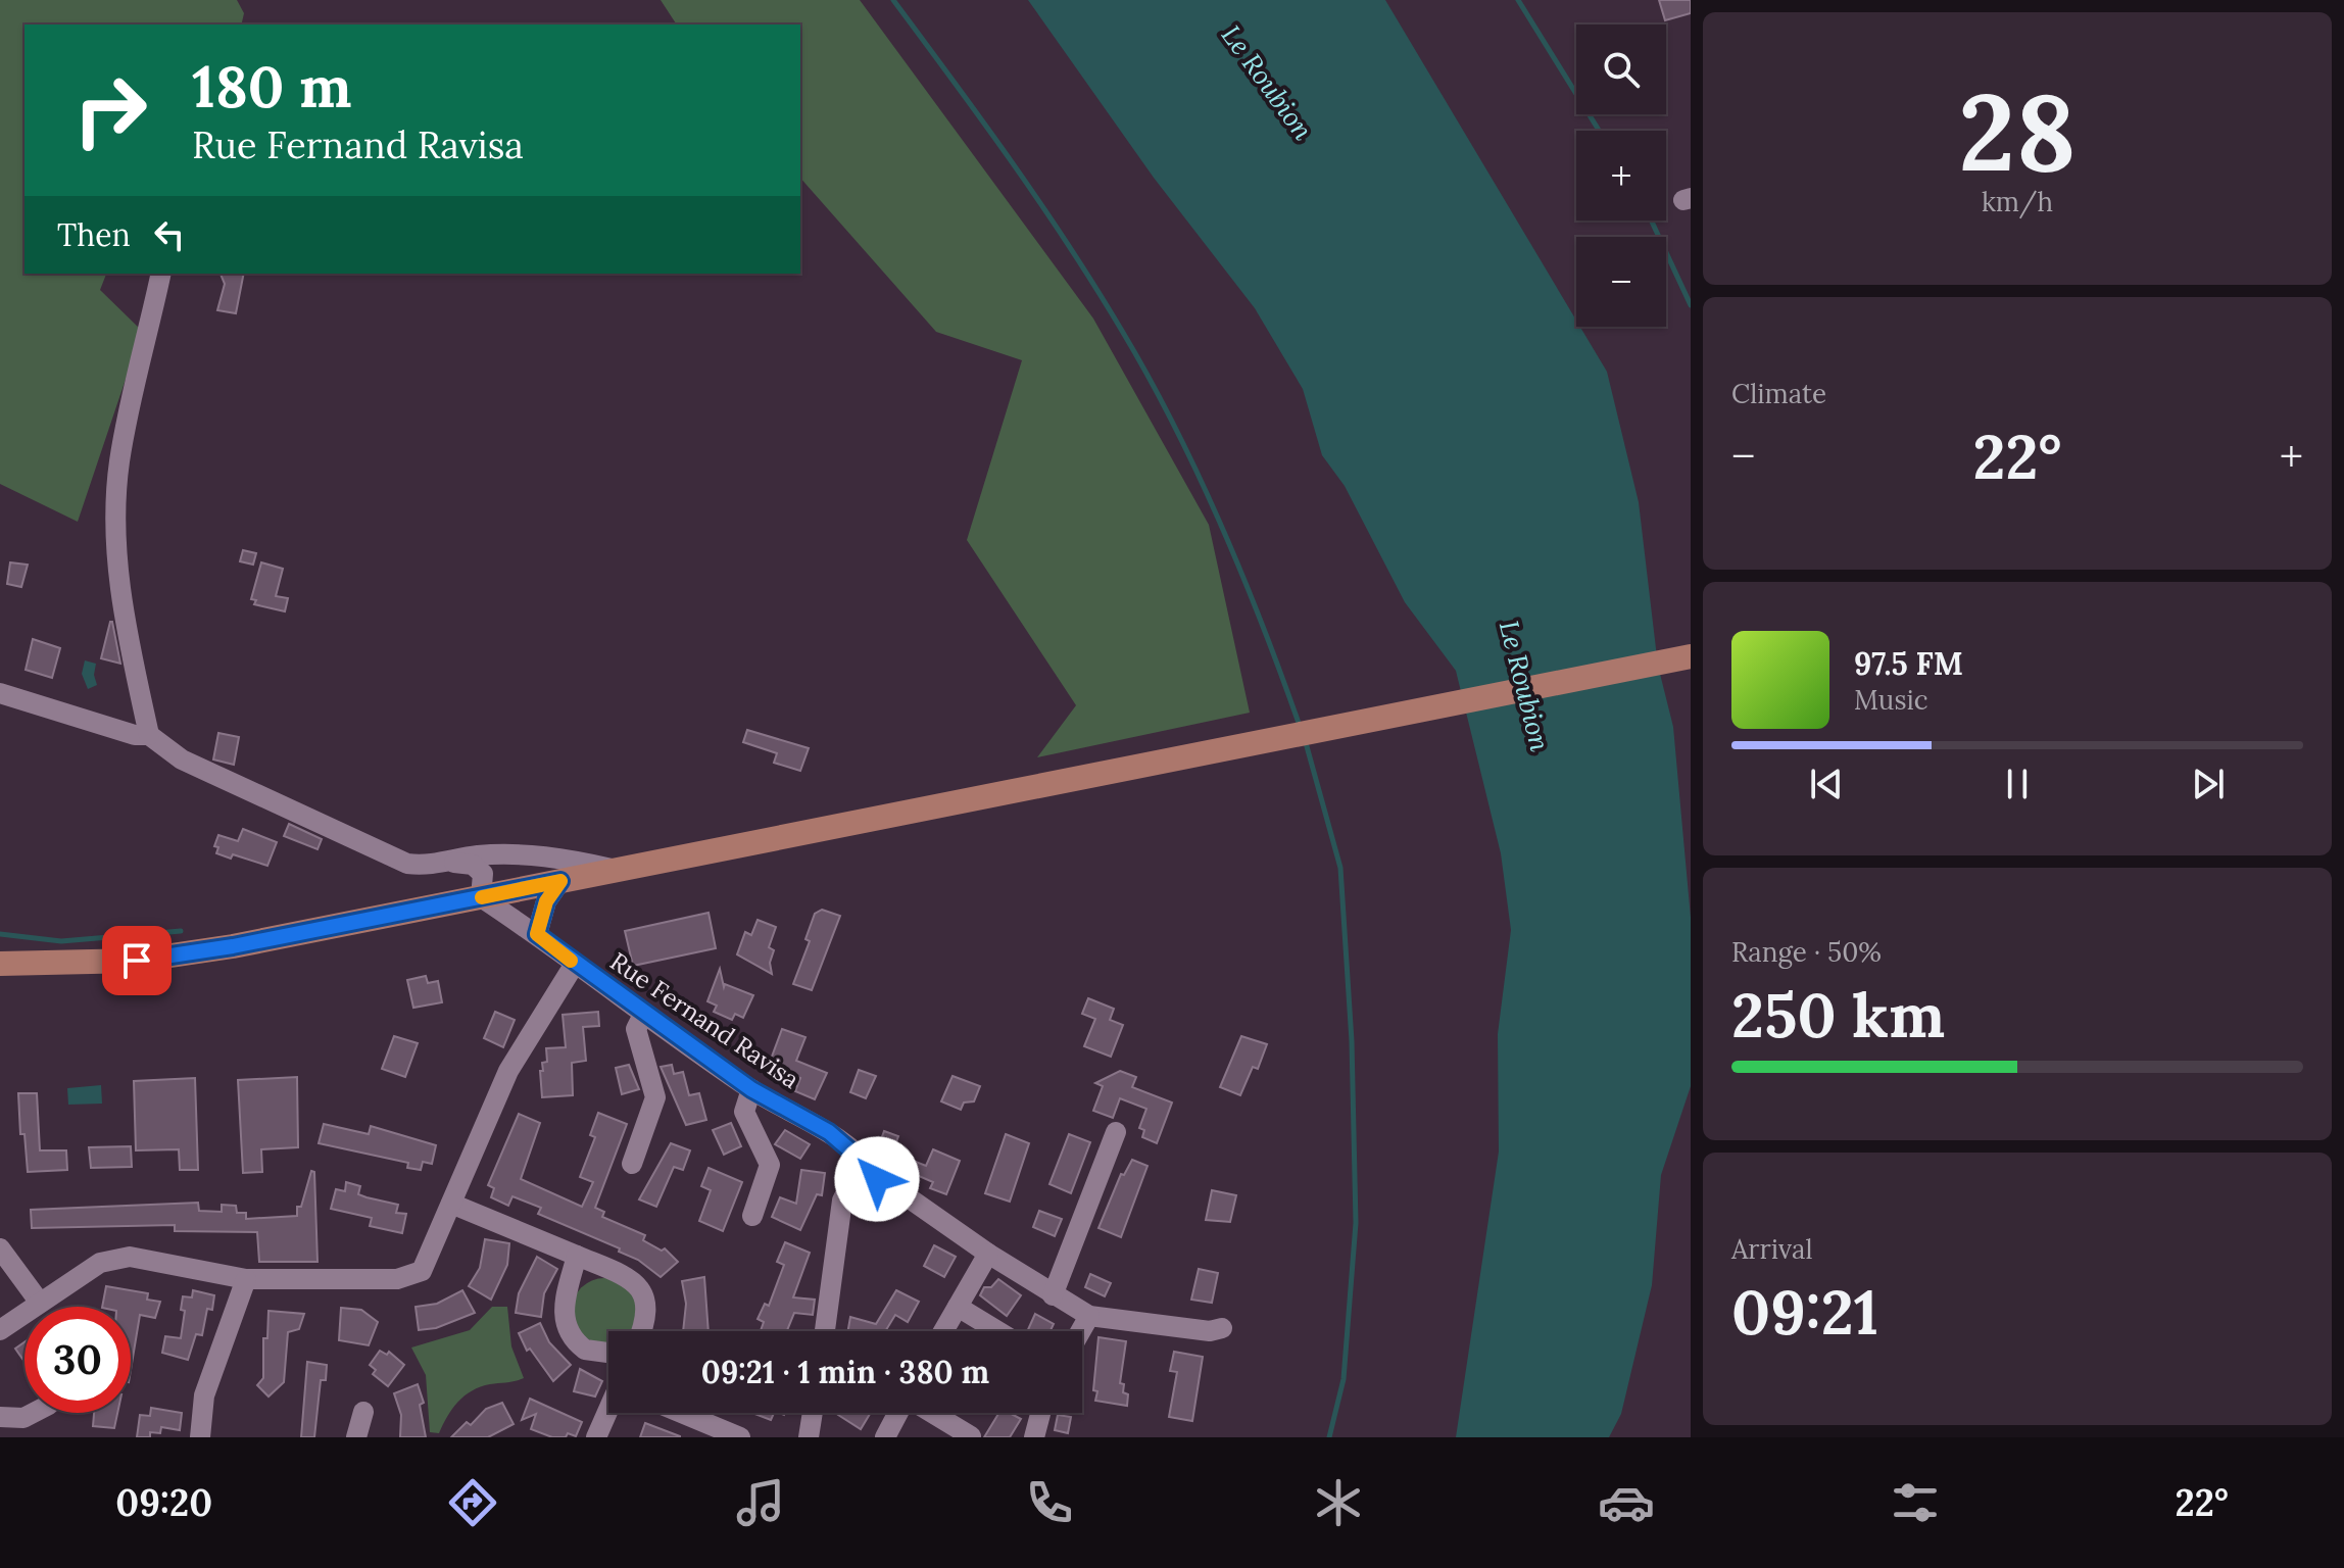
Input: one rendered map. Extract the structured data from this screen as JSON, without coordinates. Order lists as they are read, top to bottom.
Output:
{
  "streets": {
    "street": ["Rue Fernand Ravisa"]
  },
  "water": ["Le Roubion"],
  "page": {
    "tile": [
      ["28", "km/h"],
      "Climate",
      ["Range · 50%", "250 km"],
      ["Arrival", "09:21"]
    ],
    "map_buttons": ["+", "−"],
    "turn": ["180 m", "Rue Fernand Ravisa"],
    "then": "Then",
    "heat": ["−", "22°", "+"],
    "song": ["97.5 FM", "Music"],
    "limit": "30",
    "trip": "09:21 · 1 min · 380 m",
    "tabs": ["09:20", "22°"]
  }
}
